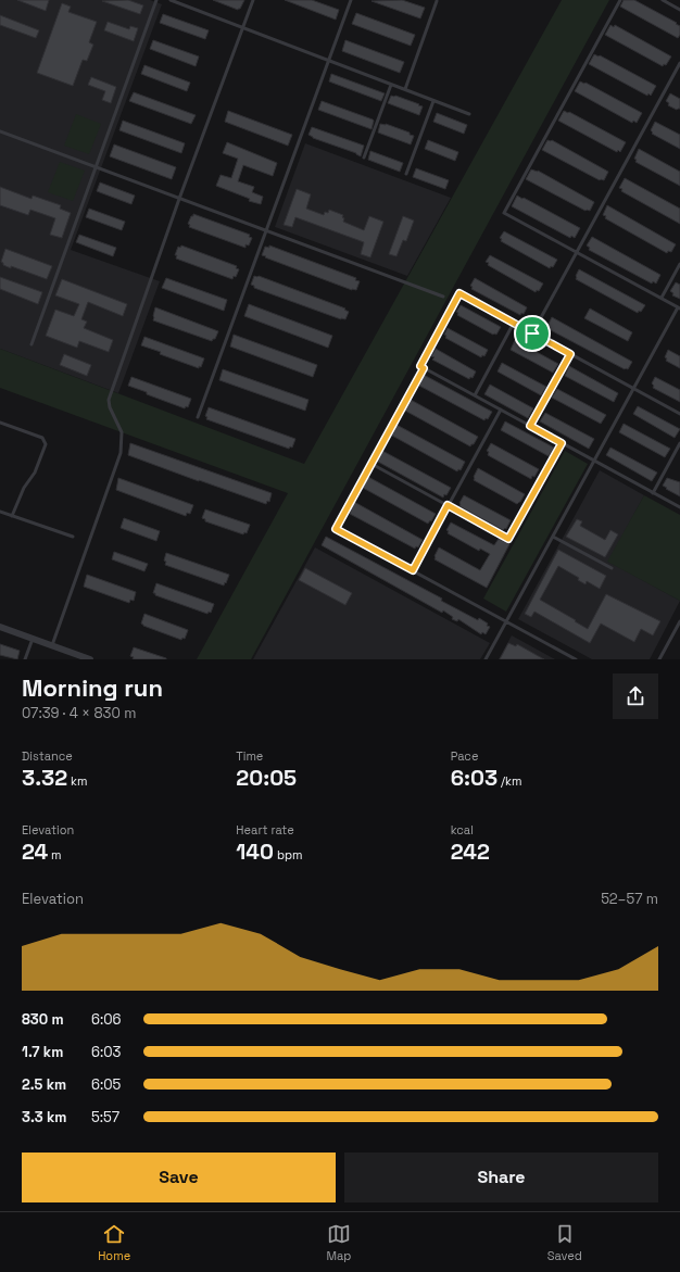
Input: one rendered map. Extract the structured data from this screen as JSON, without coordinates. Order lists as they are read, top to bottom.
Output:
{
  "page": {
    "heading": ["Morning run", "07:39 · 4 × 830 m"],
    "stats": [
      ["Distance", "3.32 km"],
      ["Time", "20:05"],
      ["Pace", "6:03 /km"],
      ["Elevation", "24 m"],
      ["Heart rate", "140 bpm"],
      ["kcal", "242"]
    ],
    "chart": ["Elevation", "52–57 m"],
    "list": [
      {
        "name": "830 m",
        "note": "6:06"
      },
      {
        "name": "1.7 km",
        "note": "6:03"
      },
      {
        "name": "2.5 km",
        "note": "6:05"
      },
      {
        "name": "3.3 km",
        "note": "5:57"
      }
    ],
    "buttons": ["Save", "Share"],
    "tabs": ["Home", "Map", "Saved"]
  }
}
